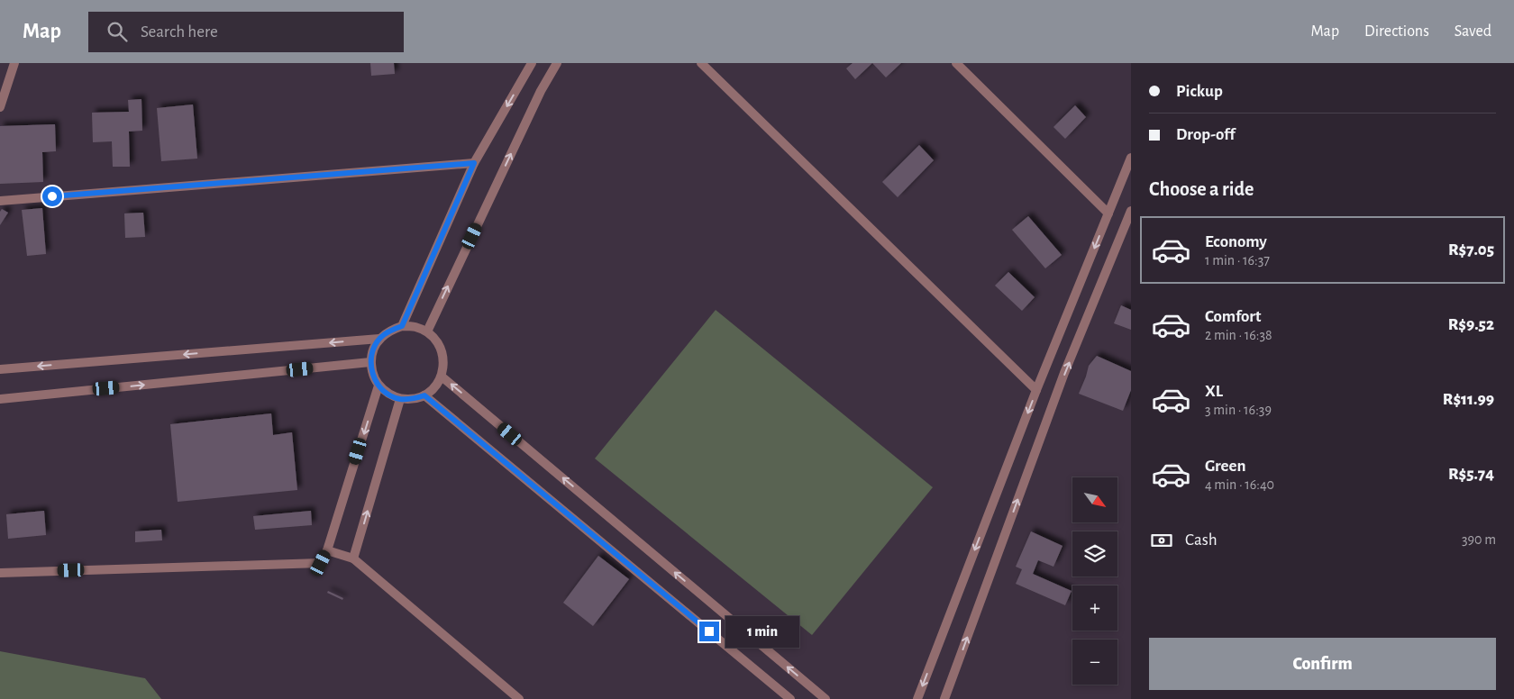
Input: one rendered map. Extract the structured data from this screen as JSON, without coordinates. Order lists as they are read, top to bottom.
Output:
{
  "north": "bottom right",
  "page": {
    "header": "Map",
    "search": "Search here",
    "nav": ["Map", "Directions", "Saved"],
    "banner": ["Pickup", "Drop-off"],
    "heading": "Choose a ride",
    "list": [
      {
        "name": "Economy",
        "note": "1 min · 16:37",
        "value": "R$7.05"
      },
      {
        "name": "Comfort",
        "note": "2 min · 16:38",
        "value": "R$9.52"
      },
      {
        "name": "XL",
        "note": "3 min · 16:39",
        "value": "R$11.99"
      },
      {
        "name": "Green",
        "note": "4 min · 16:40",
        "value": "R$5.74"
      }
    ],
    "map_buttons": ["+", "−"],
    "pay": ["Cash", "390 m"],
    "bubble": "1 min",
    "buttons": "Confirm"
  }
}
